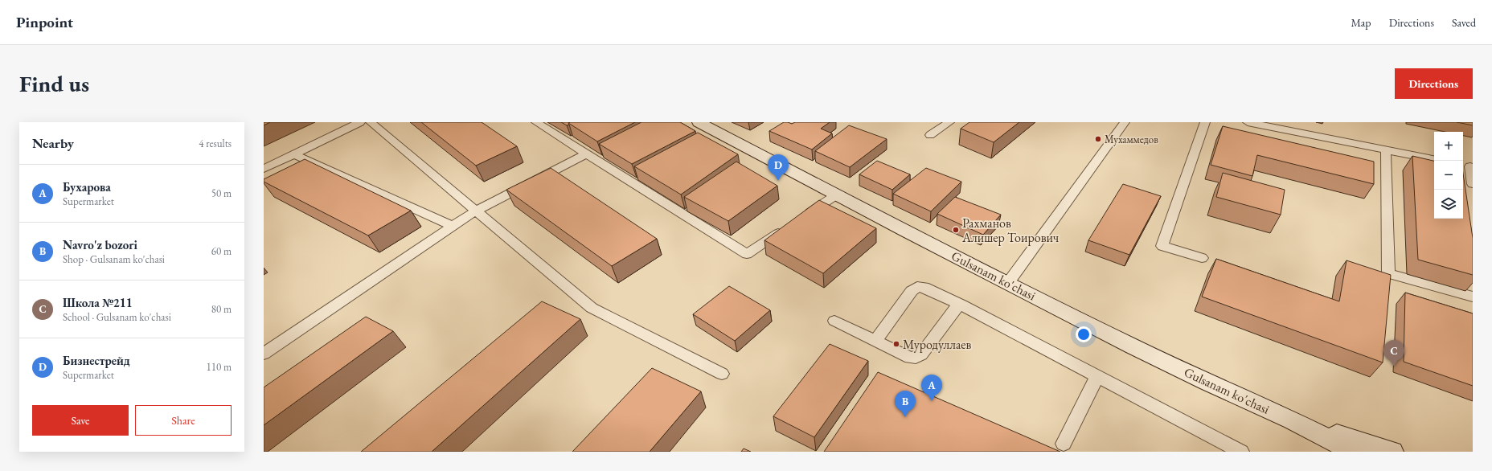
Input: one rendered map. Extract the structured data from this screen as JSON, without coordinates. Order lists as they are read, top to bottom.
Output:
{
  "streets": {
    "main road": ["Gulsanam ko'chasi"]
  },
  "places": ["Мухаммедов", "Рахманов Алишер Тоирович", "Муродуллаев"],
  "page": {
    "header": "Pinpoint",
    "nav": ["Map", "Directions", "Saved"],
    "buttons": [
      "Directions",
      ["Save", "Share"]
    ],
    "title": "Find us",
    "heading": ["Nearby", "4 results"],
    "map_buttons": ["+", "−"],
    "pins": [
      "D",
      "C",
      "A",
      "B"
    ],
    "list": [
      {
        "mark": "A",
        "name": "Бухарова",
        "note": "Supermarket",
        "value": "50 m"
      },
      {
        "mark": "B",
        "name": "Navro'z bozori",
        "note": "Shop · Gulsanam ko'chasi",
        "value": "60 m"
      },
      {
        "mark": "C",
        "name": "Школа №211",
        "note": "School · Gulsanam ko'chasi",
        "value": "80 m"
      },
      {
        "mark": "D",
        "name": "Бизнестрейд",
        "note": "Supermarket",
        "value": "110 m"
      }
    ]
  }
}
